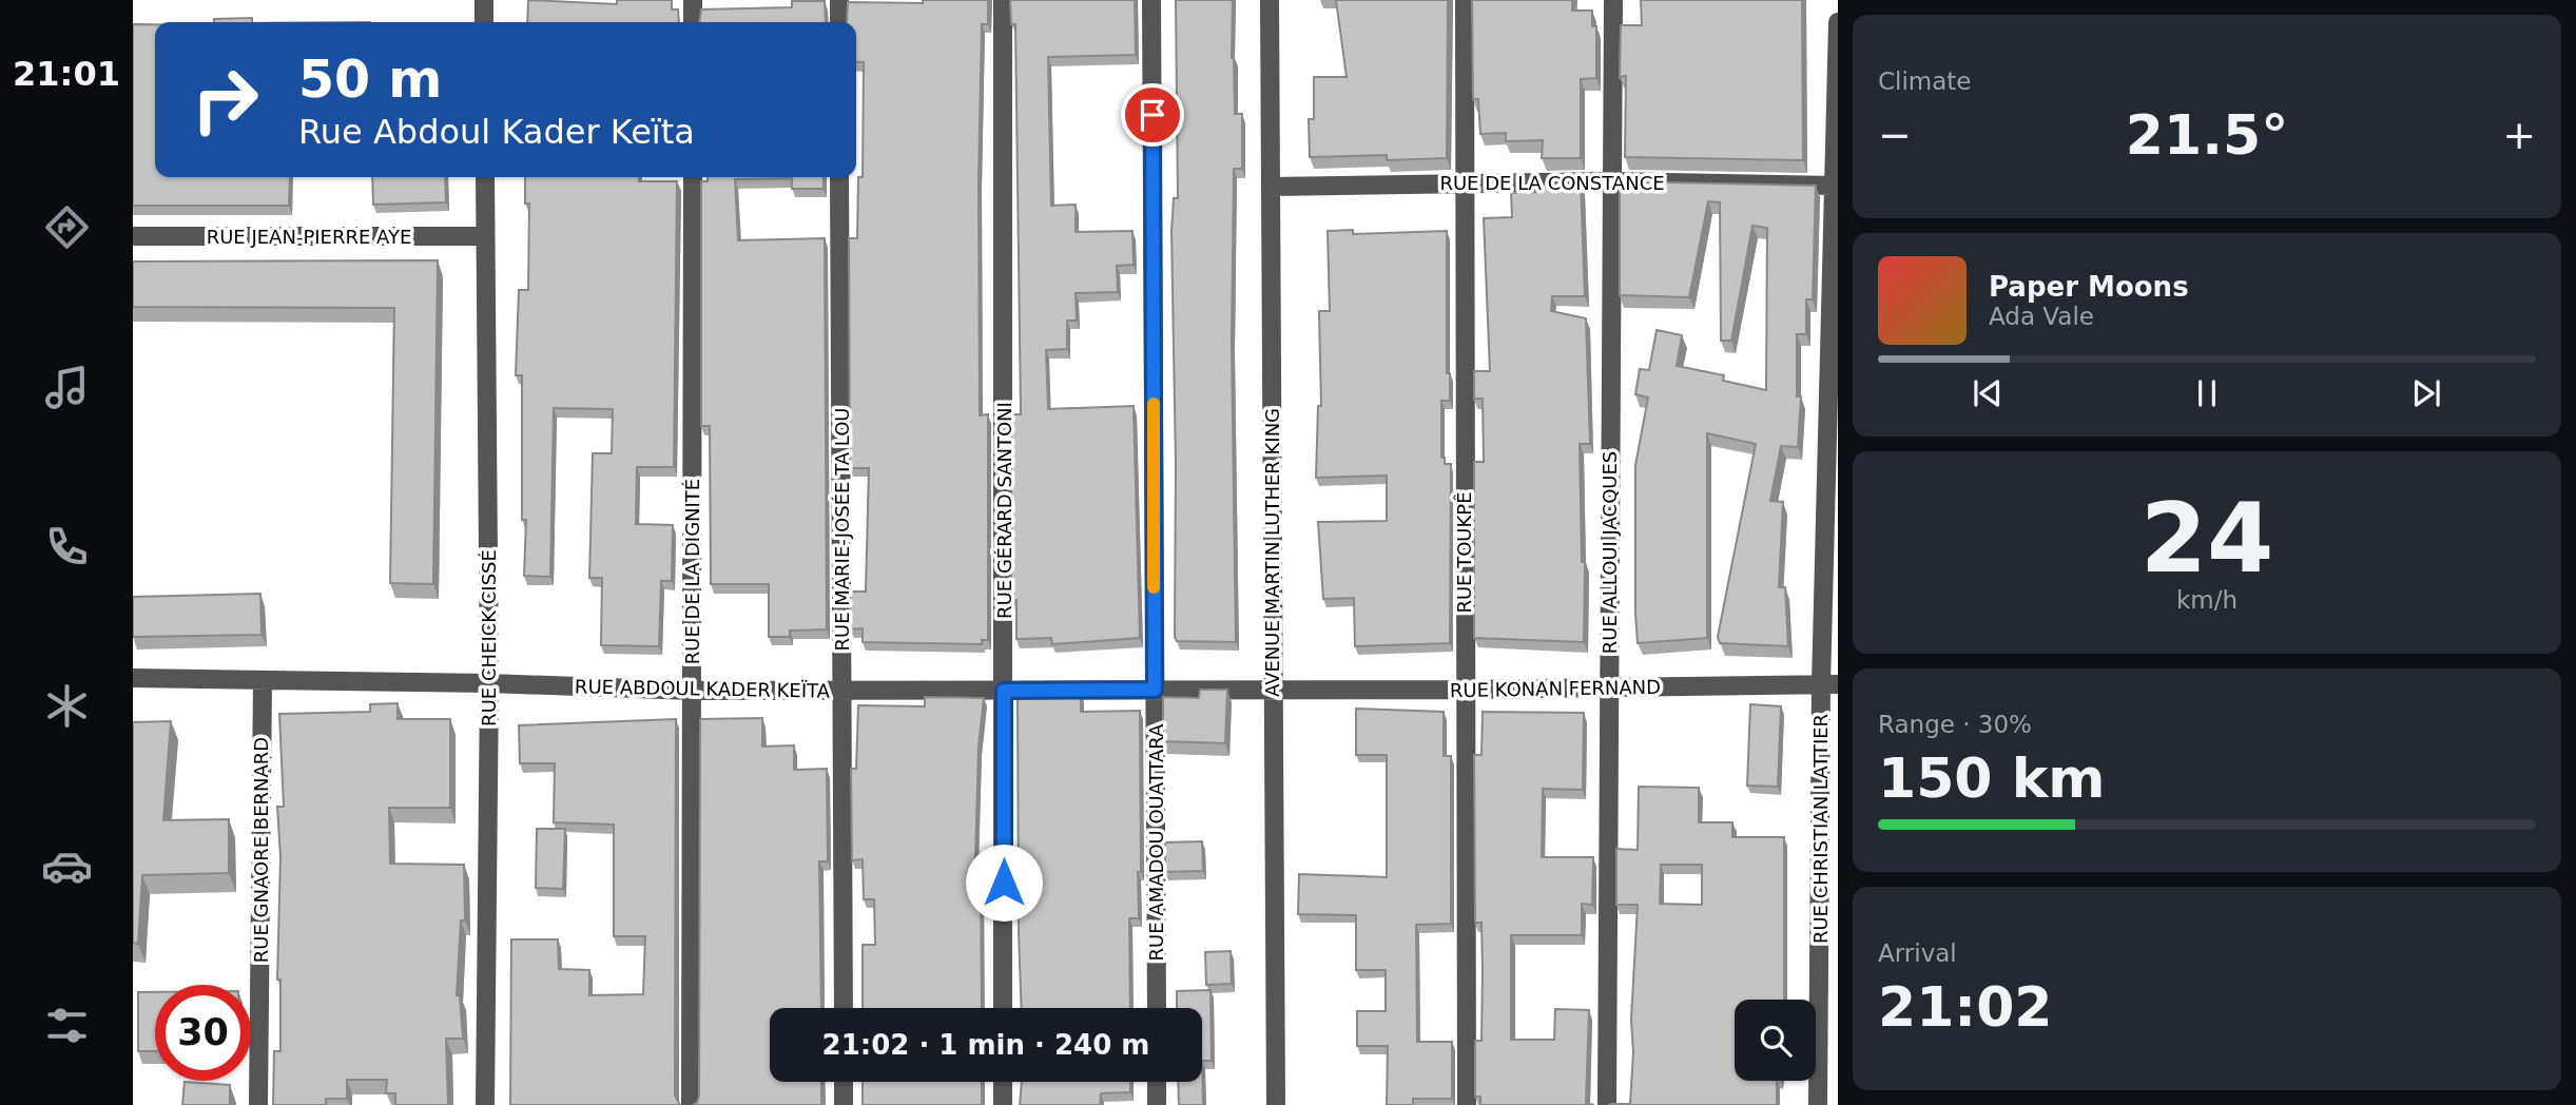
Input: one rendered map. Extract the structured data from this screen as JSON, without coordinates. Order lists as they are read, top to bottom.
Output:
{
  "streets": {
    "street": [
      "RUE DE LA CONSTANCE",
      "RUE JEAN-PIERRE AYE",
      "RUE GÉRARD SANTONI",
      "RUE MARIE-JOSÉE TA LOU",
      "AVENUE MARTIN LUTHER KING",
      "RUE TOUKPÊ",
      "RUE ALLOUI JACQUES",
      "RUE DE LA DIGNITÉ",
      "RUE CHEICK CISSÉ",
      "RUE ABDOUL KADER KEÏTA",
      "RUE KONAN FERNAND",
      "RUE CHRISTIAN LATTIER",
      "RUE AMADOU OUATTARA",
      "RUE GNAORE BERNARD"
    ]
  },
  "crossings": [
    ["RUE DE LA CONSTANCE", "AVENUE MARTIN LUTHER KING"],
    ["RUE DE LA CONSTANCE", "RUE TOUKPÊ"],
    ["RUE DE LA CONSTANCE", "RUE ALLOUI JACQUES"],
    ["RUE DE LA CONSTANCE", "RUE CHRISTIAN LATTIER"],
    ["RUE JEAN-PIERRE AYE", "RUE CHEICK CISSÉ"],
    ["RUE GÉRARD SANTONI", "RUE ABDOUL KADER KEÏTA"],
    ["RUE MARIE-JOSÉE TA LOU", "RUE ABDOUL KADER KEÏTA"],
    ["AVENUE MARTIN LUTHER KING", "RUE ABDOUL KADER KEÏTA"],
    ["AVENUE MARTIN LUTHER KING", "RUE KONAN FERNAND"],
    ["RUE TOUKPÊ", "RUE KONAN FERNAND"],
    ["RUE ALLOUI JACQUES", "RUE KONAN FERNAND"],
    ["RUE DE LA DIGNITÉ", "RUE ABDOUL KADER KEÏTA"],
    ["RUE CHEICK CISSÉ", "RUE ABDOUL KADER KEÏTA"],
    ["RUE ABDOUL KADER KEÏTA", "RUE KONAN FERNAND"],
    ["RUE ABDOUL KADER KEÏTA", "RUE AMADOU OUATTARA"],
    ["RUE ABDOUL KADER KEÏTA", "RUE GNAORE BERNARD"],
    ["RUE KONAN FERNAND", "RUE CHRISTIAN LATTIER"]
  ],
  "page": {
    "tabs": "21:01",
    "tile": [
      "Climate",
      ["24", "km/h"],
      ["Range · 30%", "150 km"],
      ["Arrival", "21:02"]
    ],
    "turn": ["50 m", "Rue Abdoul Kader Keïta"],
    "heat": ["−", "21.5°", "+"],
    "song": ["Paper Moons", "Ada Vale"],
    "limit": "30",
    "trip": "21:02 · 1 min · 240 m"
  }
}
